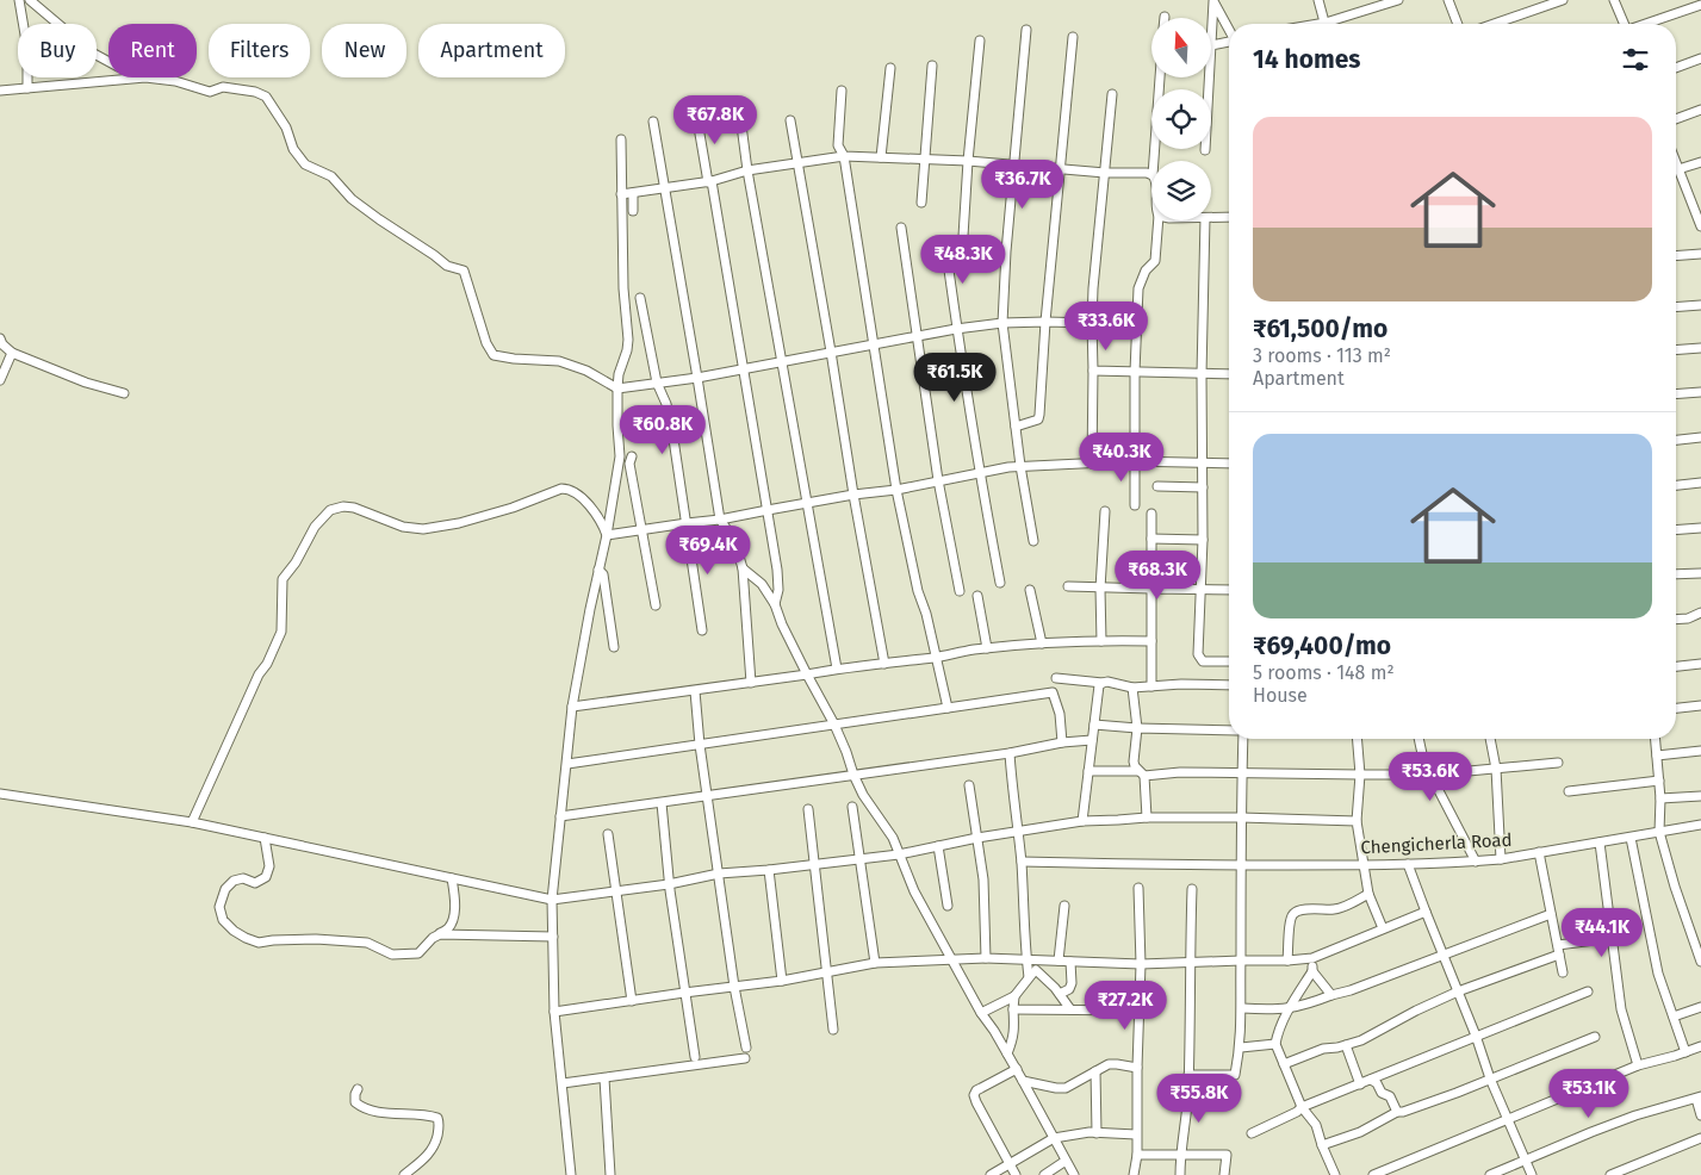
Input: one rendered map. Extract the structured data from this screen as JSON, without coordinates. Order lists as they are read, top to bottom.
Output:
{
  "streets": {
    "street": ["Chengicherla Road"]
  },
  "north": "top",
  "page": {
    "chip": [
      "Buy",
      "Rent",
      "Filters",
      "New",
      "Apartment"
    ],
    "heading": "14 homes",
    "price": [
      "₹67.8K",
      "₹36.7K",
      "₹48.3K",
      "₹33.6K",
      "₹61.5K",
      "₹60.8K",
      "₹40.3K",
      "₹69.4K",
      "₹68.3K",
      "₹53.6K",
      "₹44.1K",
      "₹27.2K",
      "₹53.1K",
      "₹55.8K"
    ],
    "list": [
      {
        "name": "₹61,500/mo",
        "note": "3 rooms · 113 m² · Apartment"
      },
      {
        "name": "₹69,400/mo",
        "note": "5 rooms · 148 m² · House"
      }
    ]
  }
}
